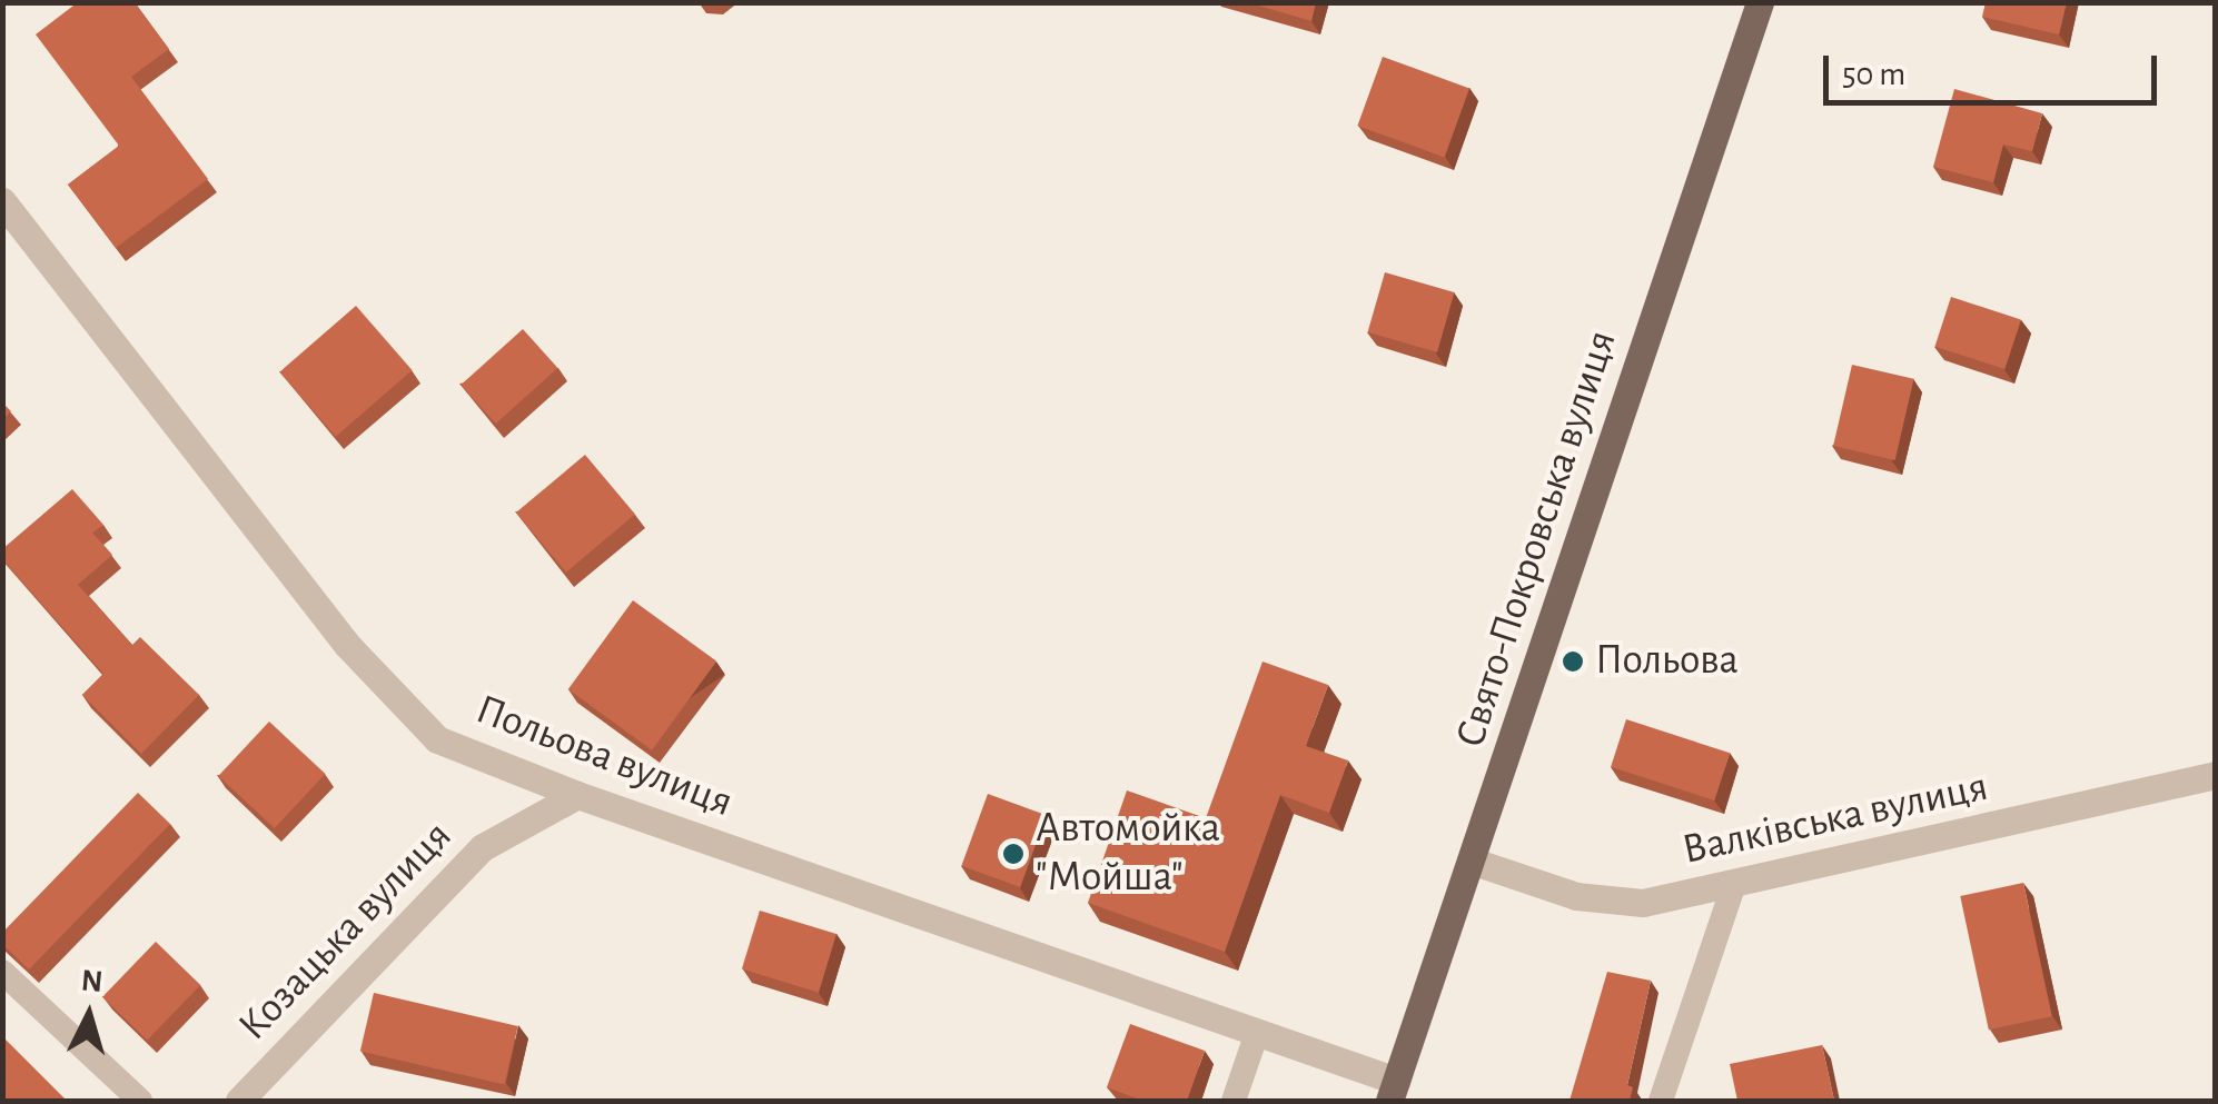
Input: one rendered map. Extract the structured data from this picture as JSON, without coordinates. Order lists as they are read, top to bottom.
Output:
{
  "streets": {
    "main road": ["Свято-Покровська вулиця"],
    "street": ["Польова вулиця", "Валківська вулиця", "Козацька вулиця"]
  },
  "crossings": [
    ["Свято-Покровська вулиця", "Польова вулиця"],
    ["Свято-Покровська вулиця", "Валківська вулиця"],
    ["Польова вулиця", "Козацька вулиця"]
  ],
  "places": ["Польова", "Автомойка \"Мойша\""],
  "scale_bar": "50 m",
  "north": "top"
}
